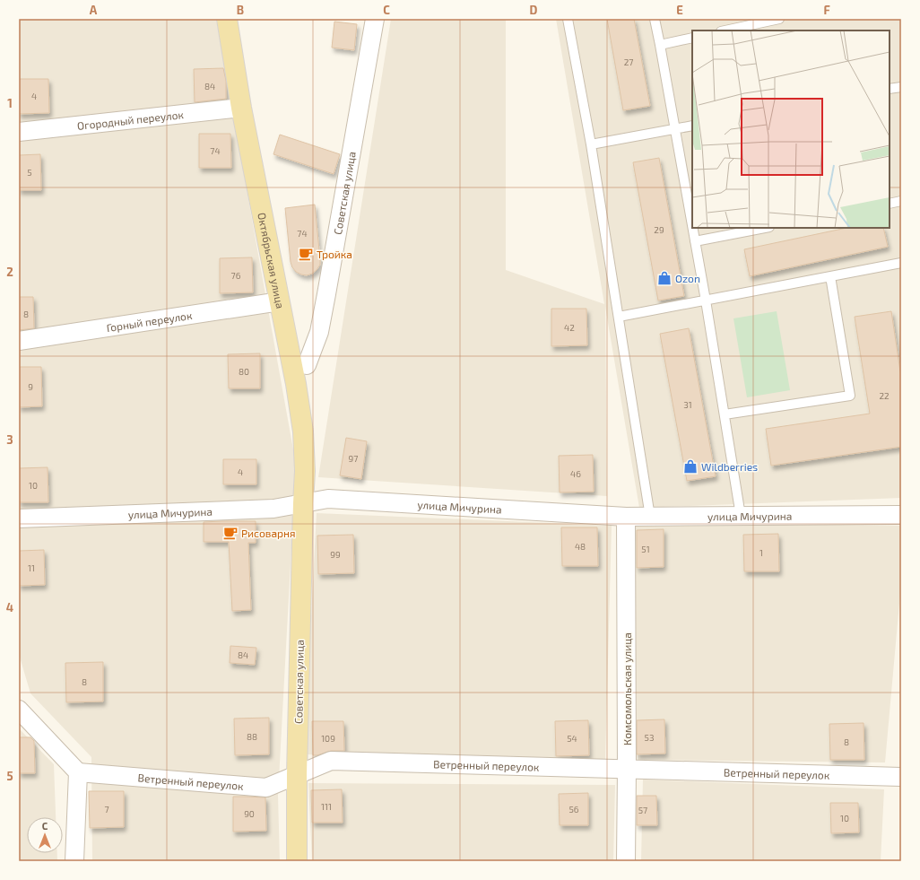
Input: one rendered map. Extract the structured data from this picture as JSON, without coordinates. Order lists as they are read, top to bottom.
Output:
{
  "streets": {
    "main road": ["Советская улица", "Октябрьская улица"],
    "street": [
      "Огородный переулок",
      "Горный переулок",
      "улица Мичурина",
      "Комсомольская улица",
      "Ветренный переулок"
    ]
  },
  "crossings": [
    ["Огородный переулок", "Октябрьская улица"],
    ["Советская улица", "Октябрьская улица"],
    ["Советская улица", "улица Мичурина"],
    ["Советская улица", "Ветренный переулок"],
    ["Октябрьская улица", "Горный переулок"],
    ["Октябрьская улица", "улица Мичурина"],
    ["улица Мичурина", "Комсомольская улица"],
    ["Комсомольская улица", "Ветренный переулок"]
  ],
  "places": {
    "cafe": ["Тройка", "Рисоварня"],
    "shop": ["Ozon", "Wildberries"]
  },
  "house_numbers": [
    "27",
    "84",
    "4",
    "74",
    "5",
    "29",
    "74",
    "76",
    "8",
    "42",
    "80",
    "9",
    "22",
    "31",
    "97",
    "4",
    "46",
    "10",
    "48",
    "51",
    "1",
    "99",
    "11",
    "84",
    "8",
    "88",
    "53",
    "109",
    "54",
    "8",
    "111",
    "7",
    "56",
    "57",
    "90",
    "10"
  ],
  "north": "top",
  "grid": {
    "columns": [
      "A",
      "B",
      "C",
      "D",
      "E",
      "F"
    ],
    "rows": [
      "1",
      "2",
      "3",
      "4",
      "5"
    ]
  }
}
